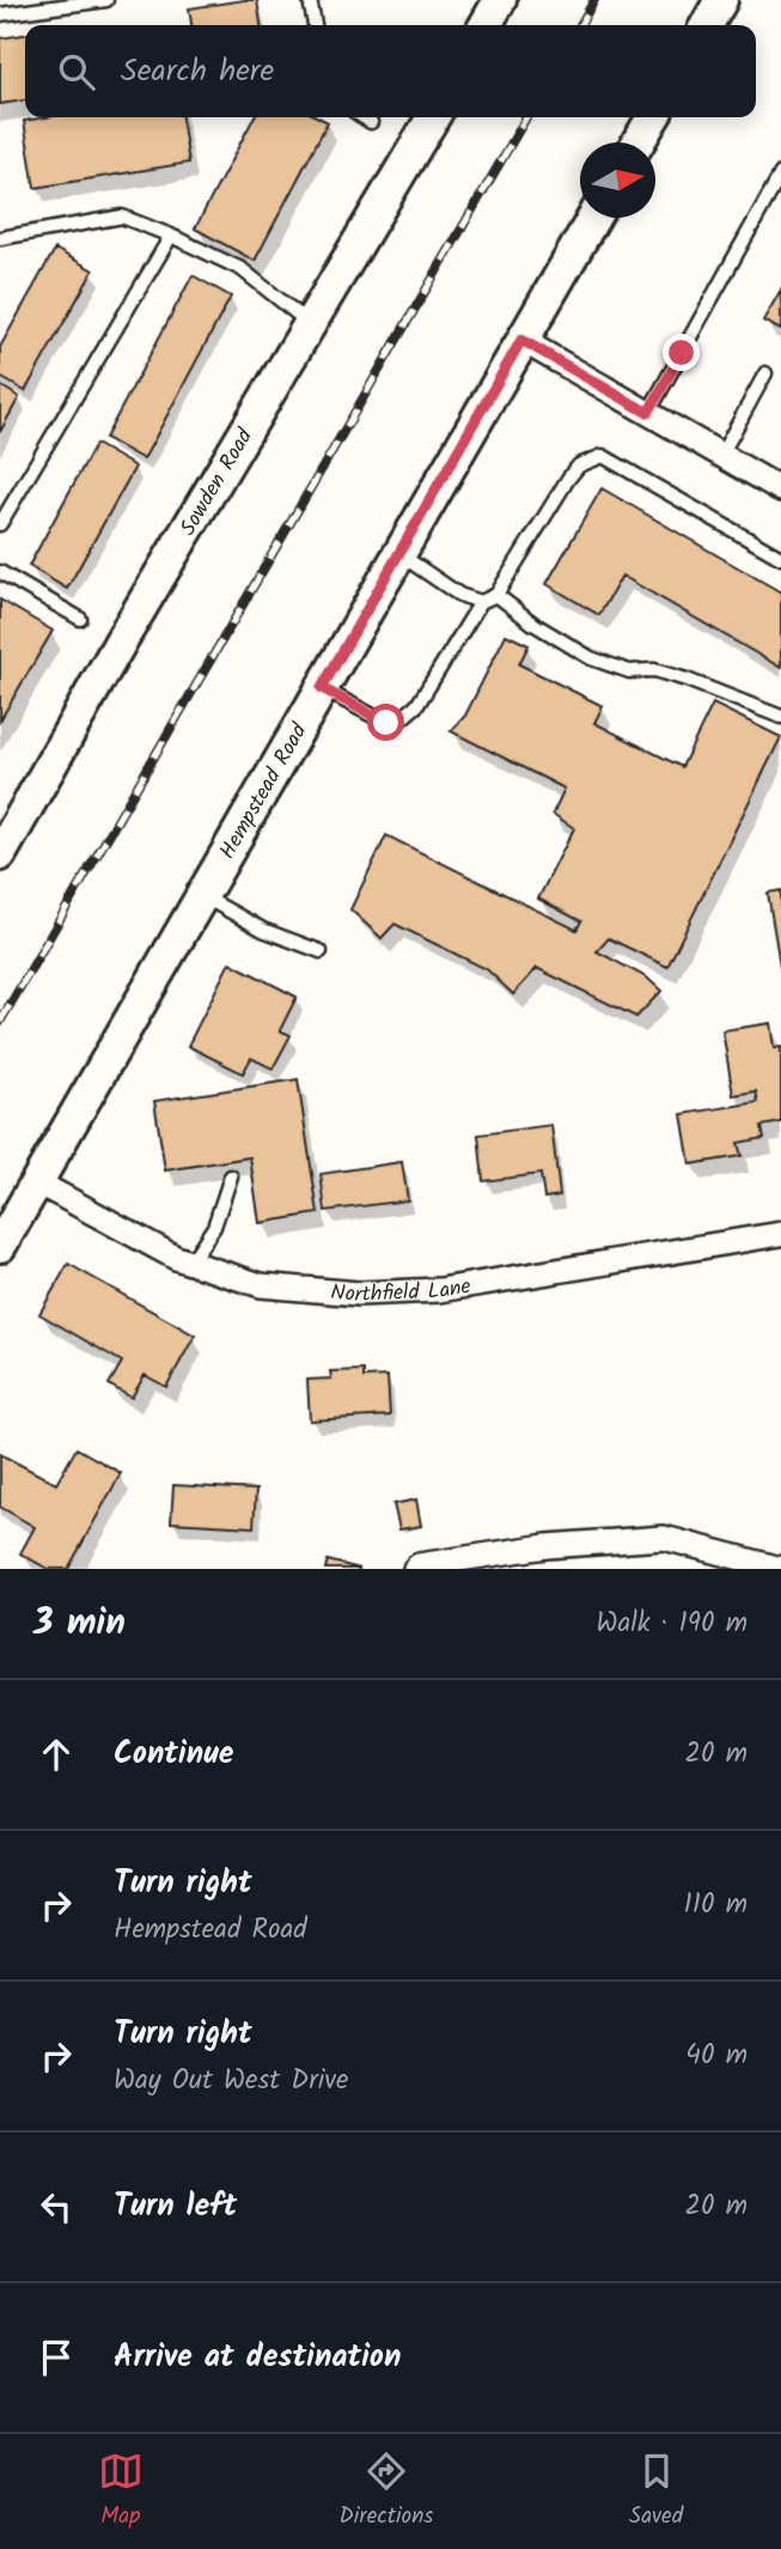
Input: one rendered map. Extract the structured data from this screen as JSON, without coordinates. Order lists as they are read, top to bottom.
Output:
{
  "streets": {
    "main road": ["Sowden Road", "Hempstead Road"],
    "street": ["Northfield Lane"]
  },
  "crossings": [
    ["Hempstead Road", "Northfield Lane"]
  ],
  "north": "right",
  "page": {
    "search": "Search here",
    "heading": ["3 min", "Walk · 190 m"],
    "list": [
      ["Continue", "20 m"],
      ["Turn right", "Hempstead Road", "110 m"],
      ["Turn right", "Way Out West Drive", "40 m"],
      ["Turn left", "20 m"],
      "Arrive at destination"
    ],
    "nav": ["Map", "Directions", "Saved"]
  }
}
